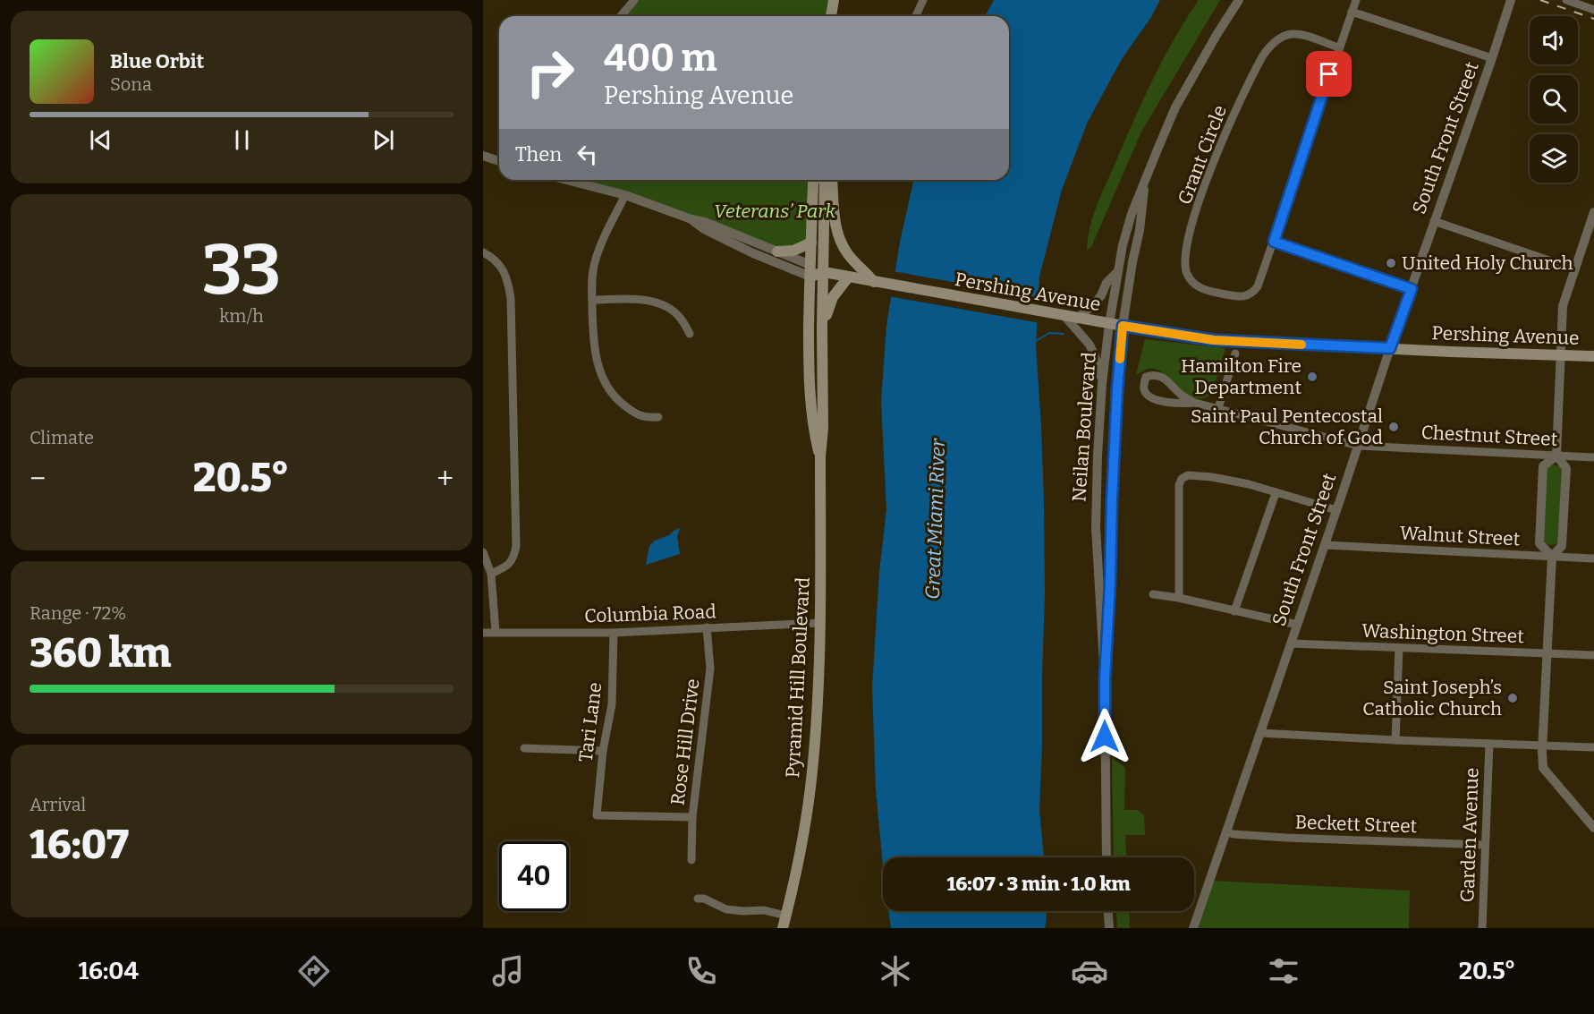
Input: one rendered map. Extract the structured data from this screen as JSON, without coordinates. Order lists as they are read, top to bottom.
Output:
{
  "streets": {
    "main road": ["Pershing Avenue", "Pyramid Hill Boulevard"],
    "street": [
      "South Front Street",
      "Grant Circle",
      "Neilan Boulevard",
      "Chestnut Street",
      "Walnut Street",
      "Columbia Road",
      "Washington Street",
      "Tari Lane",
      "Rose Hill Drive",
      "Beckett Street",
      "Garden Avenue"
    ]
  },
  "crossings": [
    ["South Front Street", "Pershing Avenue"],
    ["South Front Street", "Chestnut Street"],
    ["South Front Street", "Walnut Street"],
    ["South Front Street", "Washington Street"],
    ["South Front Street", "Beckett Street"],
    ["Pershing Avenue", "Neilan Boulevard"],
    ["Pershing Avenue", "Pyramid Hill Boulevard"],
    ["Columbia Road", "Pyramid Hill Boulevard"],
    ["Columbia Road", "Tari Lane"],
    ["Columbia Road", "Rose Hill Drive"],
    ["Tari Lane", "Rose Hill Drive"],
    ["Beckett Street", "Garden Avenue"]
  ],
  "water": ["Great Miami River"],
  "parks": ["Veterans’ Park"],
  "places": [
    "United Holy Church",
    "Hamilton Fire Department",
    "Saint Paul Pentecostal Church of God",
    "Saint Joseph’s Catholic Church"
  ],
  "page": {
    "turn": ["400 m", "Pershing Avenue"],
    "song": ["Blue Orbit", "Sona"],
    "then": "Then",
    "tile": [
      ["33", "km/h"],
      "Climate",
      ["Range · 72%", "360 km"],
      ["Arrival", "16:07"]
    ],
    "heat": ["−", "20.5°", "+"],
    "limit": "40",
    "trip": "16:07 · 3 min · 1.0 km",
    "tabs": ["16:04", "20.5°"]
  }
}
